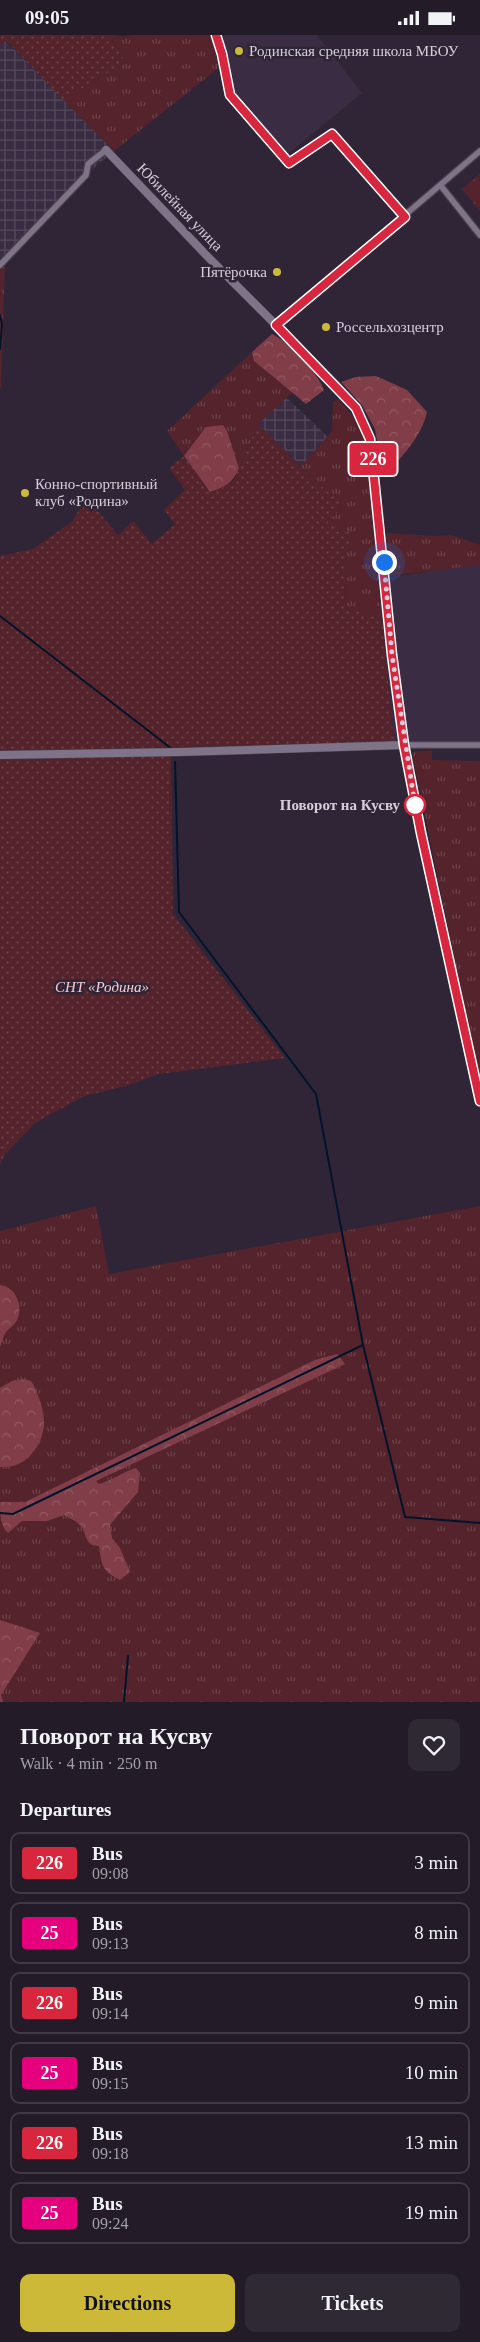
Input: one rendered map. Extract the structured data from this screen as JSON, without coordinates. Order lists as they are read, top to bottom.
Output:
{
  "streets": {
    "street": ["Юбилейная улица"]
  },
  "parks": ["СНТ «Родина»"],
  "places": [
    "Родинская средняя школа МБОУ",
    "Пятёрочка",
    "Россельхозцентр",
    "Конно-спортивный клуб «Родина»",
    "Поворот на Кусву"
  ],
  "lines": ["bus line 226"],
  "page": {
    "status": "09:05",
    "on_map": "226",
    "heading": [
      ["Поворот на Кусву", "Walk · 4 min · 250 m"],
      "Departures"
    ],
    "list": [
      {
        "mark": "226",
        "name": "Bus",
        "note": "09:08",
        "value": "3 min"
      },
      {
        "mark": "25",
        "name": "Bus",
        "note": "09:13",
        "value": "8 min"
      },
      {
        "mark": "226",
        "name": "Bus",
        "note": "09:14",
        "value": "9 min"
      },
      {
        "mark": "25",
        "name": "Bus",
        "note": "09:15",
        "value": "10 min"
      },
      {
        "mark": "226",
        "name": "Bus",
        "note": "09:18",
        "value": "13 min"
      },
      {
        "mark": "25",
        "name": "Bus",
        "note": "09:24",
        "value": "19 min"
      }
    ],
    "buttons": ["Directions", "Tickets"]
  }
}
